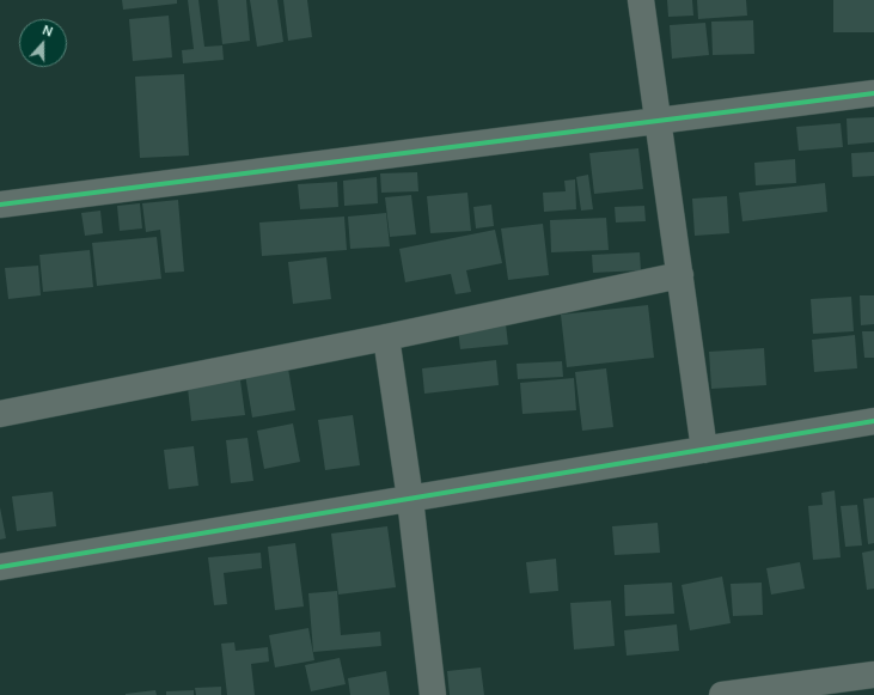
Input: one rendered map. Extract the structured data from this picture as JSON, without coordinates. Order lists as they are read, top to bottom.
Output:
{
  "north": "top"
}
